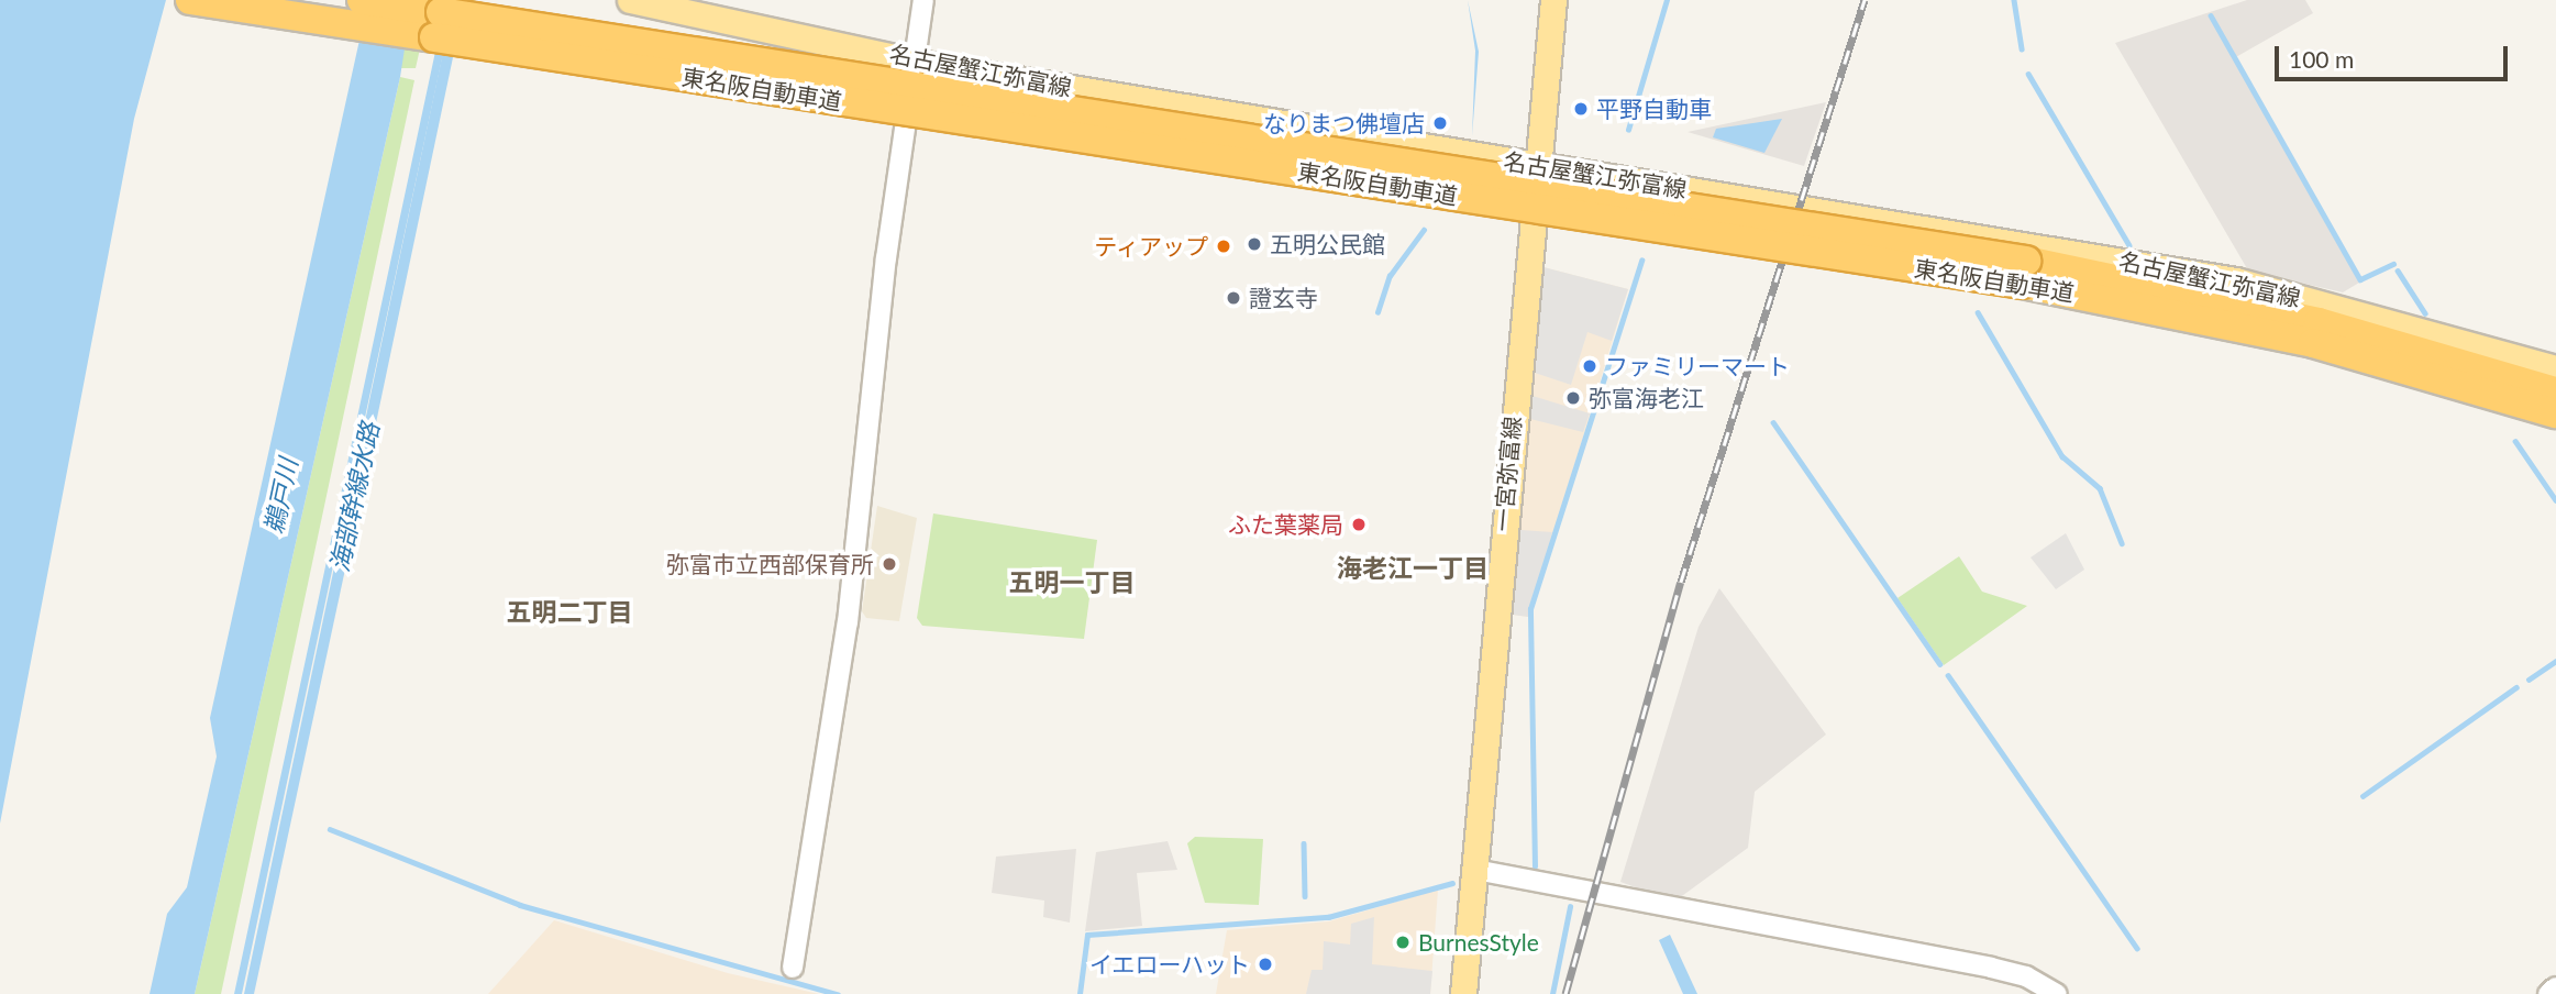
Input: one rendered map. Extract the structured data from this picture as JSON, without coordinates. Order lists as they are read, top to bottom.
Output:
{
  "streets": {
    "highway": ["東名阪自動車道"],
    "main road": ["名古屋蟹江弥富線", "一宮弥富線"]
  },
  "crossings": [
    ["名古屋蟹江弥富線", "一宮弥富線"]
  ],
  "districts": ["海老江一丁目", "五明一丁目", "五明二丁目"],
  "water": ["鵜戸川", "海部幹線水路"],
  "places": [
    "平野自動車",
    "なりまつ佛壇店",
    "五明公民館",
    "ティアップ",
    "證玄寺",
    "ファミリーマート",
    "弥富海老江",
    "ふた葉薬局",
    "弥富市立西部保育所",
    "BurnesStyle",
    "イエローハット"
  ],
  "scale_bar": "100 m"
}
